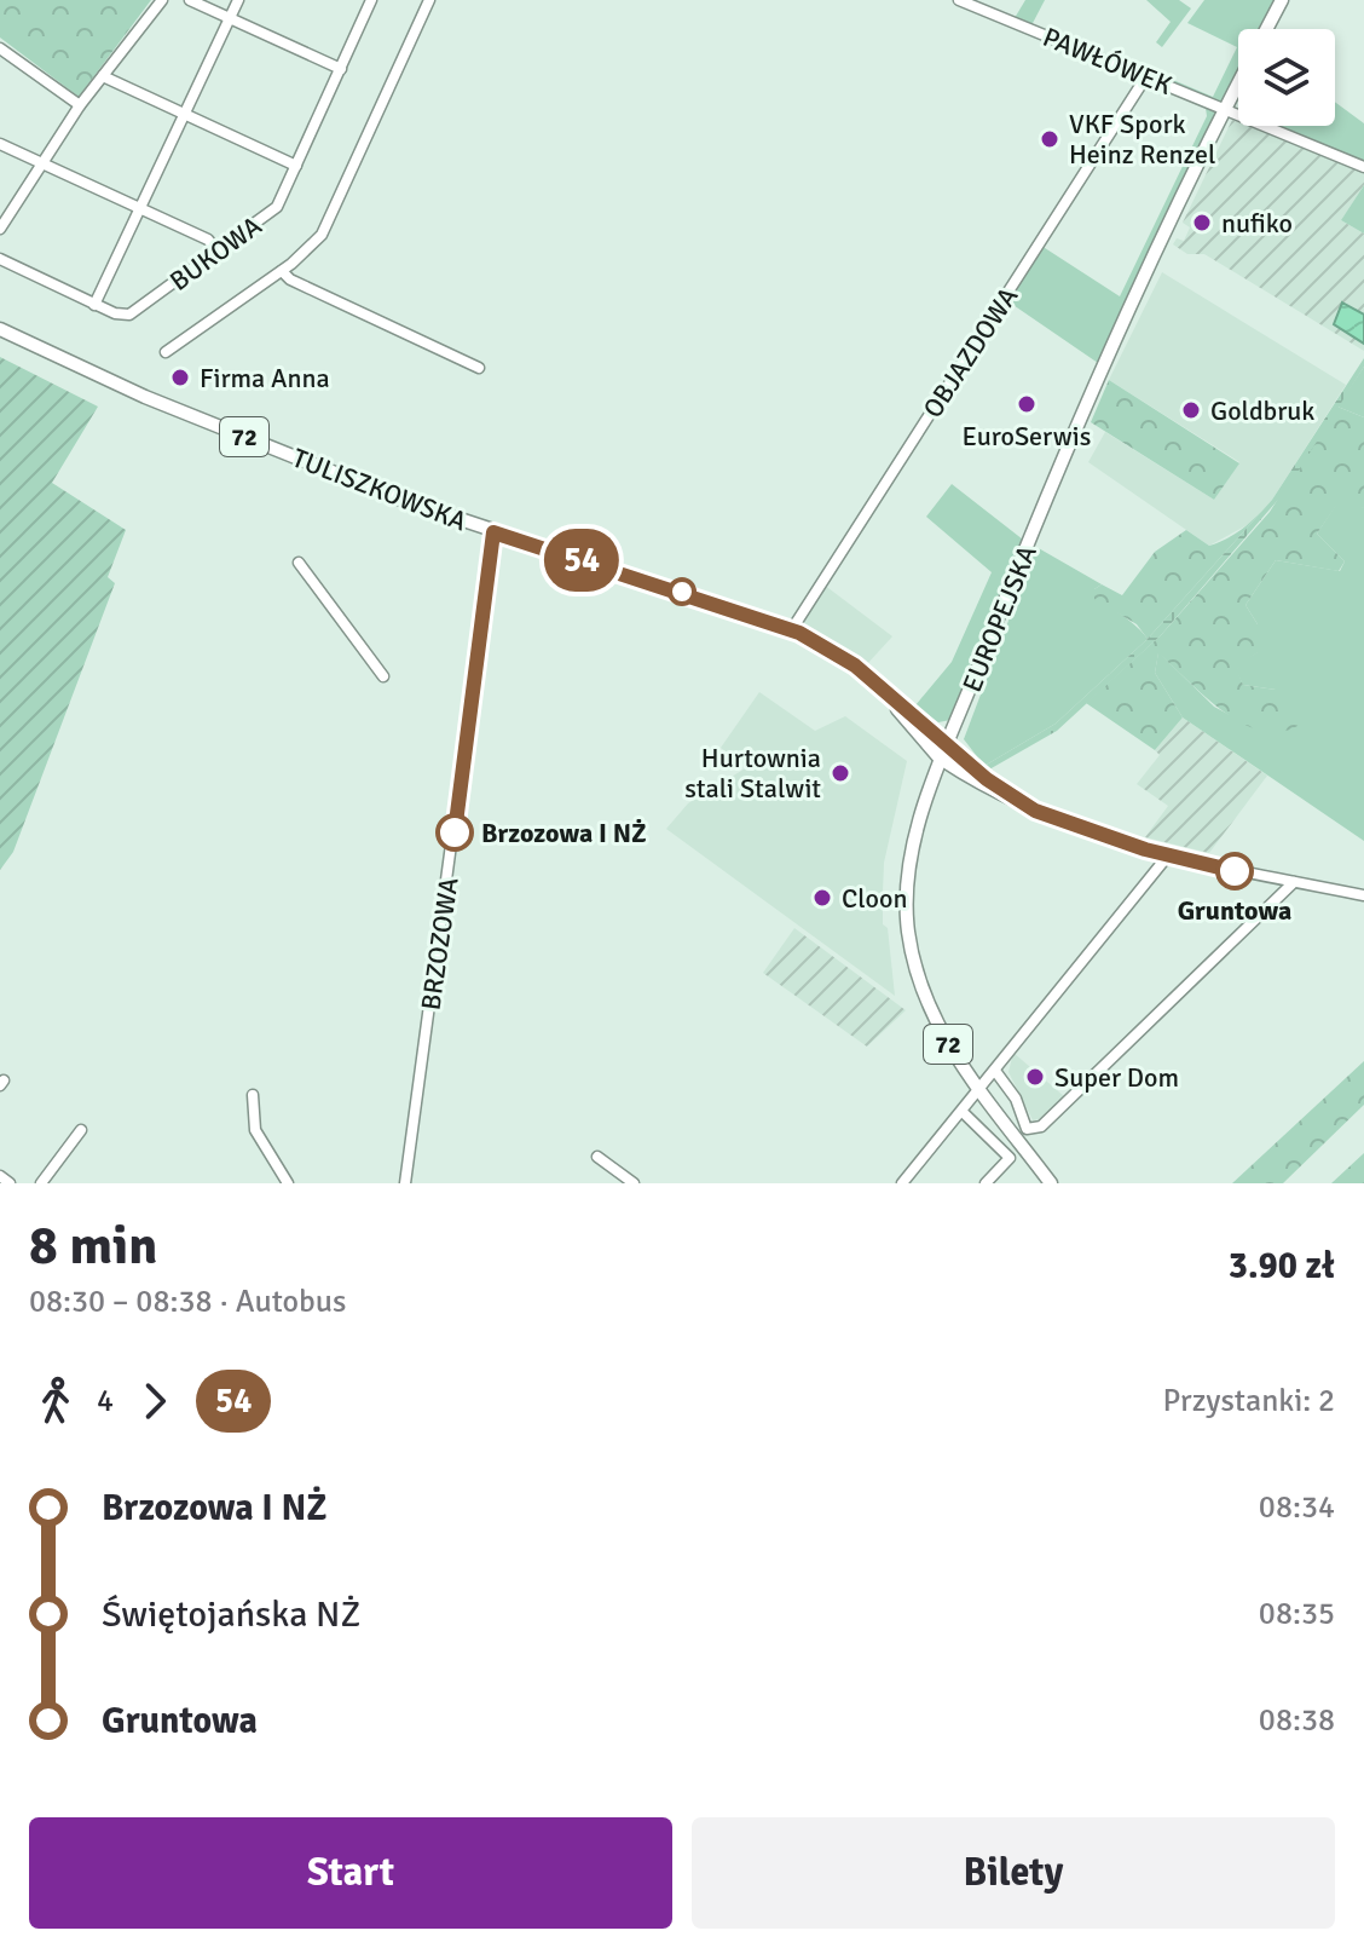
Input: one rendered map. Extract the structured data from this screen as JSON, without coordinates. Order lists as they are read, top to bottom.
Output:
{
  "streets": {
    "main road": ["72", "TULISZKOWSKA", "EUROPEJSKA"],
    "street": [
      "PAWŁÓWEK",
      "BUKOWA",
      "OBJAZDOWA",
      "BRZOZOWA"
    ]
  },
  "crossings": [
    ["PAWŁÓWEK", "OBJAZDOWA"],
    ["PAWŁÓWEK", "EUROPEJSKA"],
    ["OBJAZDOWA", "72"],
    ["72", "TULISZKOWSKA"],
    ["72", "EUROPEJSKA"],
    ["72", "BRZOZOWA"],
    ["TULISZKOWSKA", "BRZOZOWA"]
  ],
  "places": [
    "VKF Spork Heinz Renzel",
    "nufiko",
    "Firma Anna",
    "EuroSerwis",
    "Goldbruk",
    "Hurtownia stali Stalwit",
    "Brzozowa I NŻ",
    "Gruntowa",
    "Cloon",
    "Super Dom"
  ],
  "lines": ["bus line 54"],
  "page": {
    "on_map": "54",
    "heading": ["8 min", "08:30 – 08:38 · Autobus", "3.90 zł"],
    "legs": ["4", "54", "Przystanki: 2"],
    "list": [
      {
        "name": "Brzozowa I NŻ",
        "value": "08:34"
      },
      {
        "name": "Świętojańska NŻ",
        "value": "08:35"
      },
      {
        "name": "Gruntowa",
        "value": "08:38"
      }
    ],
    "buttons": ["Start", "Bilety"]
  }
}
